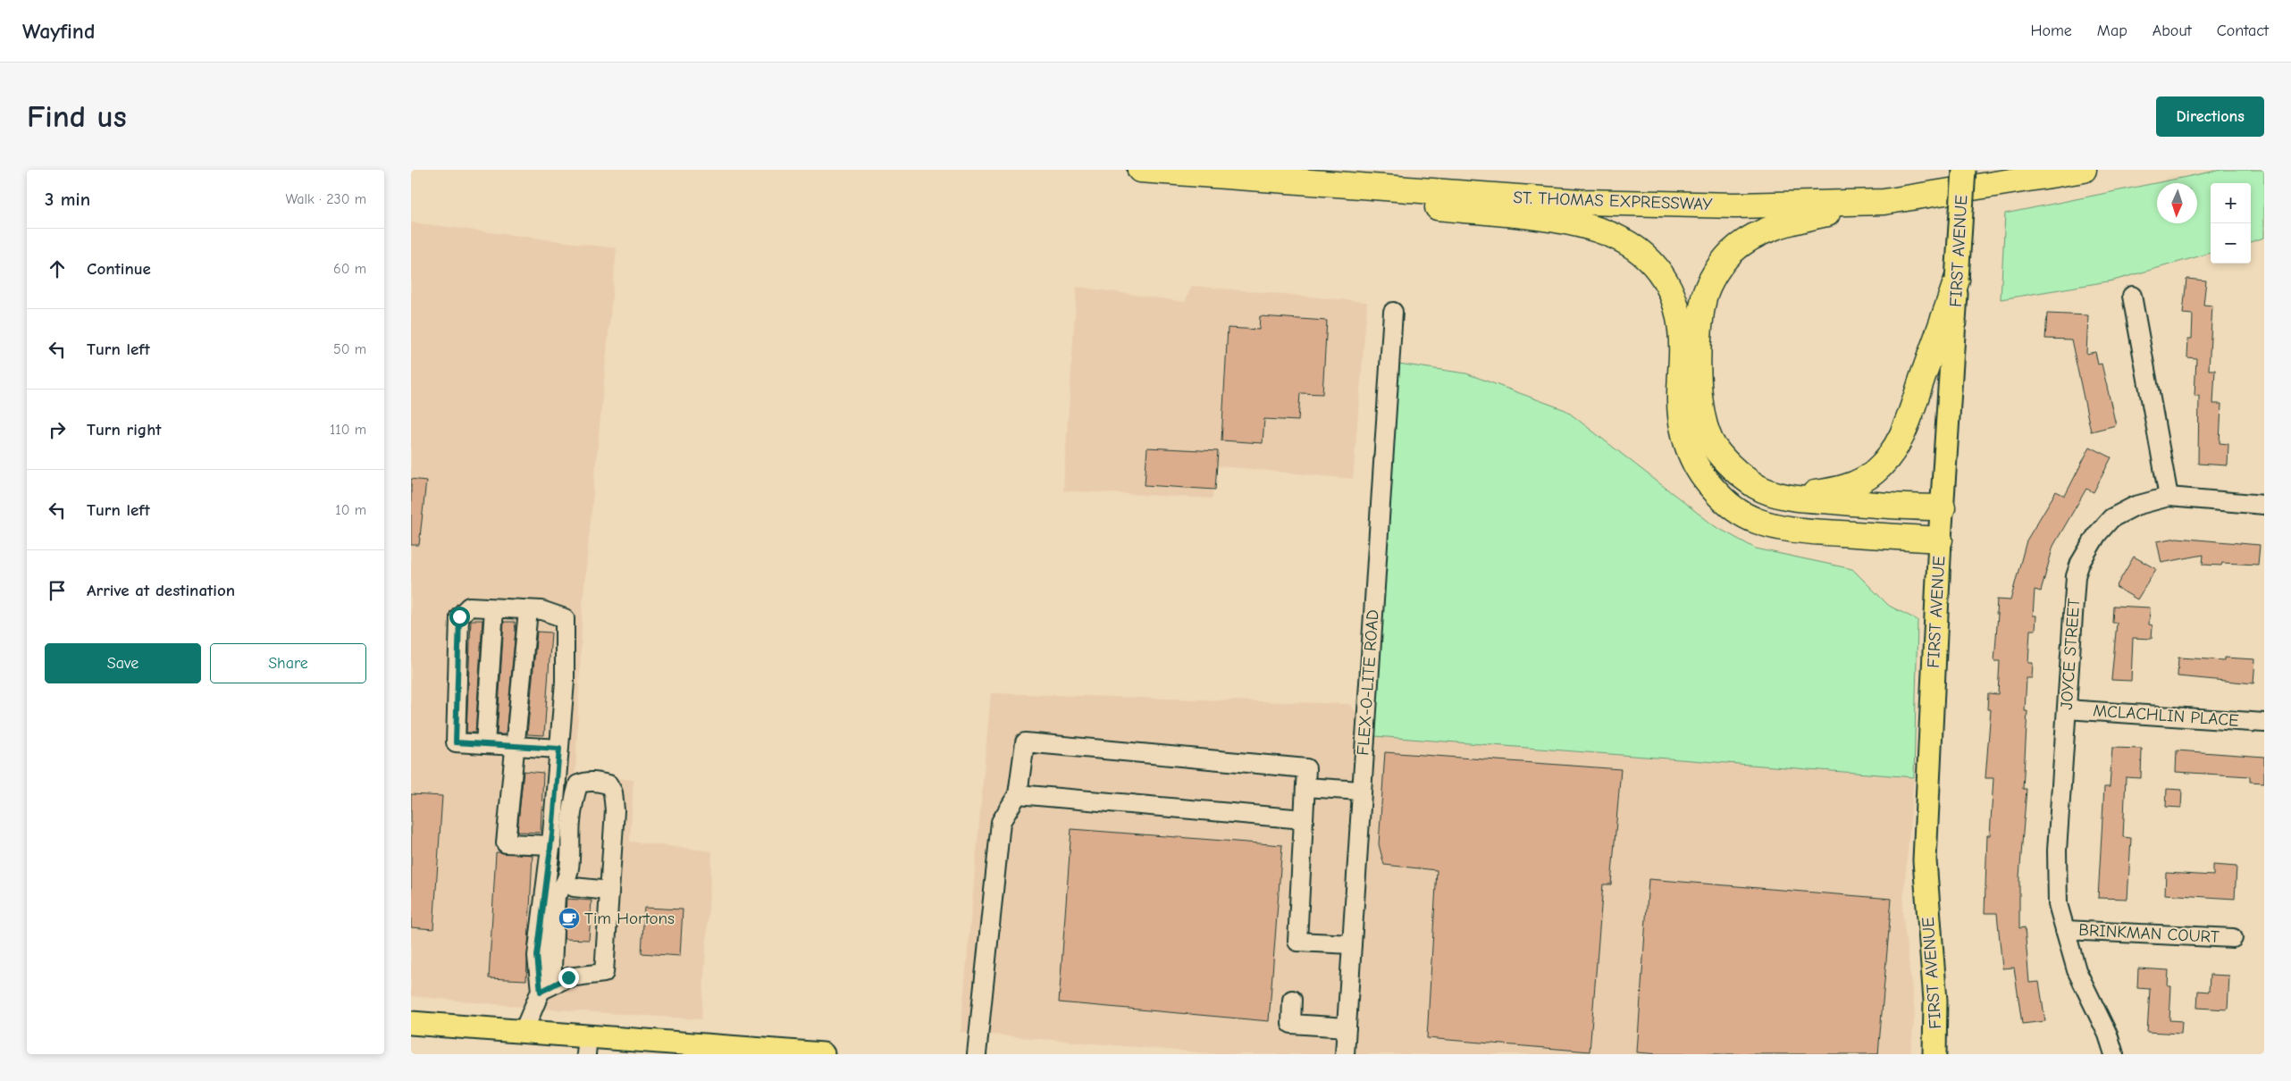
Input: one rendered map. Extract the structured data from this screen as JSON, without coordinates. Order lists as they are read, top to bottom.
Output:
{
  "streets": {
    "highway": ["ST. THOMAS EXPRESSWAY"],
    "main road": ["FIRST AVENUE"],
    "street": [
      "JOYCE STREET",
      "FLEX-O-LITE ROAD",
      "MCLACHLIN PLACE",
      "BRINKMAN COURT"
    ]
  },
  "crossings": [
    ["JOYCE STREET", "MCLACHLIN PLACE"],
    ["JOYCE STREET", "BRINKMAN COURT"]
  ],
  "places": {
    "cafe": ["Tim Hortons"]
  },
  "north": "bottom",
  "page": {
    "header": "Wayfind",
    "nav": [
      "Home",
      "Map",
      "About",
      "Contact"
    ],
    "buttons": [
      "Directions",
      ["Save", "Share"]
    ],
    "title": "Find us",
    "heading": ["3 min", "Walk · 230 m"],
    "map_buttons": ["+", "−"],
    "list": [
      ["Continue", "60 m"],
      ["Turn left", "50 m"],
      ["Turn right", "110 m"],
      ["Turn left", "10 m"],
      "Arrive at destination"
    ]
  }
}
